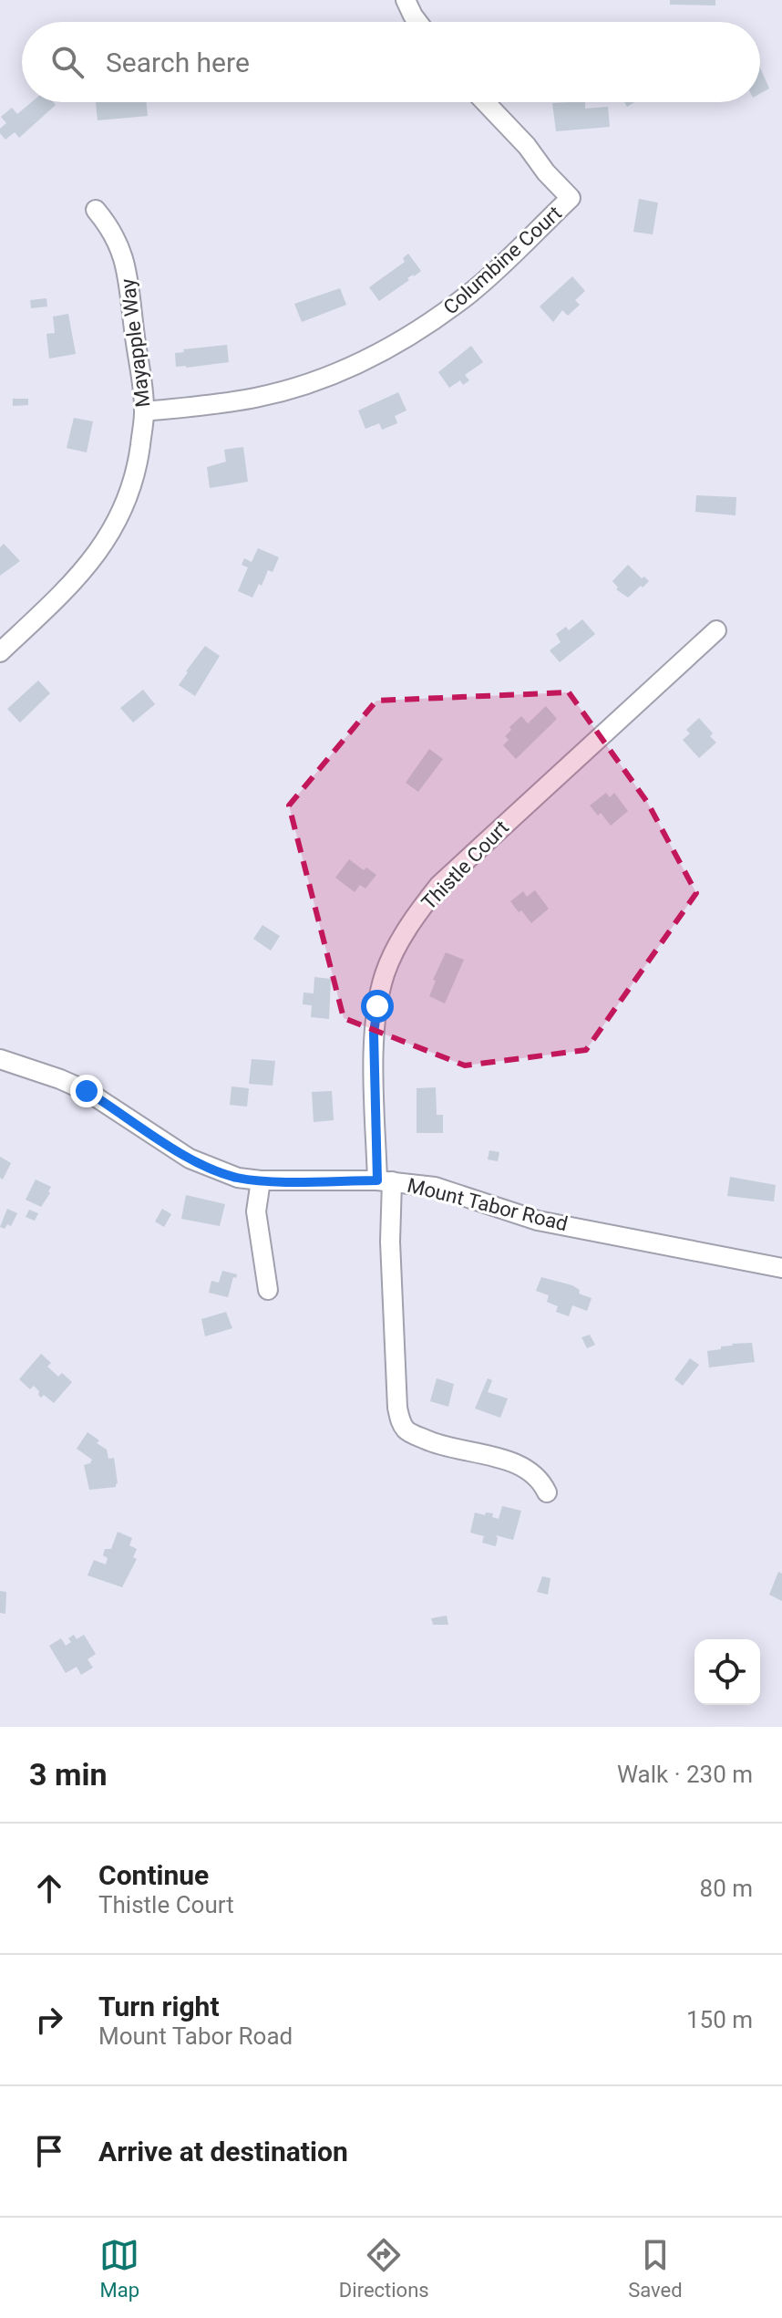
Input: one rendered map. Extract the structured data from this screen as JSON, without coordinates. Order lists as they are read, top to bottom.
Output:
{
  "streets": {
    "street": [
      "Columbine Court",
      "Mayapple Way",
      "Thistle Court",
      "Mount Tabor Road"
    ]
  },
  "crossings": [
    ["Columbine Court", "Mayapple Way"],
    ["Thistle Court", "Mount Tabor Road"]
  ],
  "page": {
    "search": "Search here",
    "heading": ["3 min", "Walk · 230 m"],
    "list": [
      ["Continue", "Thistle Court", "80 m"],
      ["Turn right", "Mount Tabor Road", "150 m"],
      "Arrive at destination"
    ],
    "nav": ["Map", "Directions", "Saved"]
  }
}
